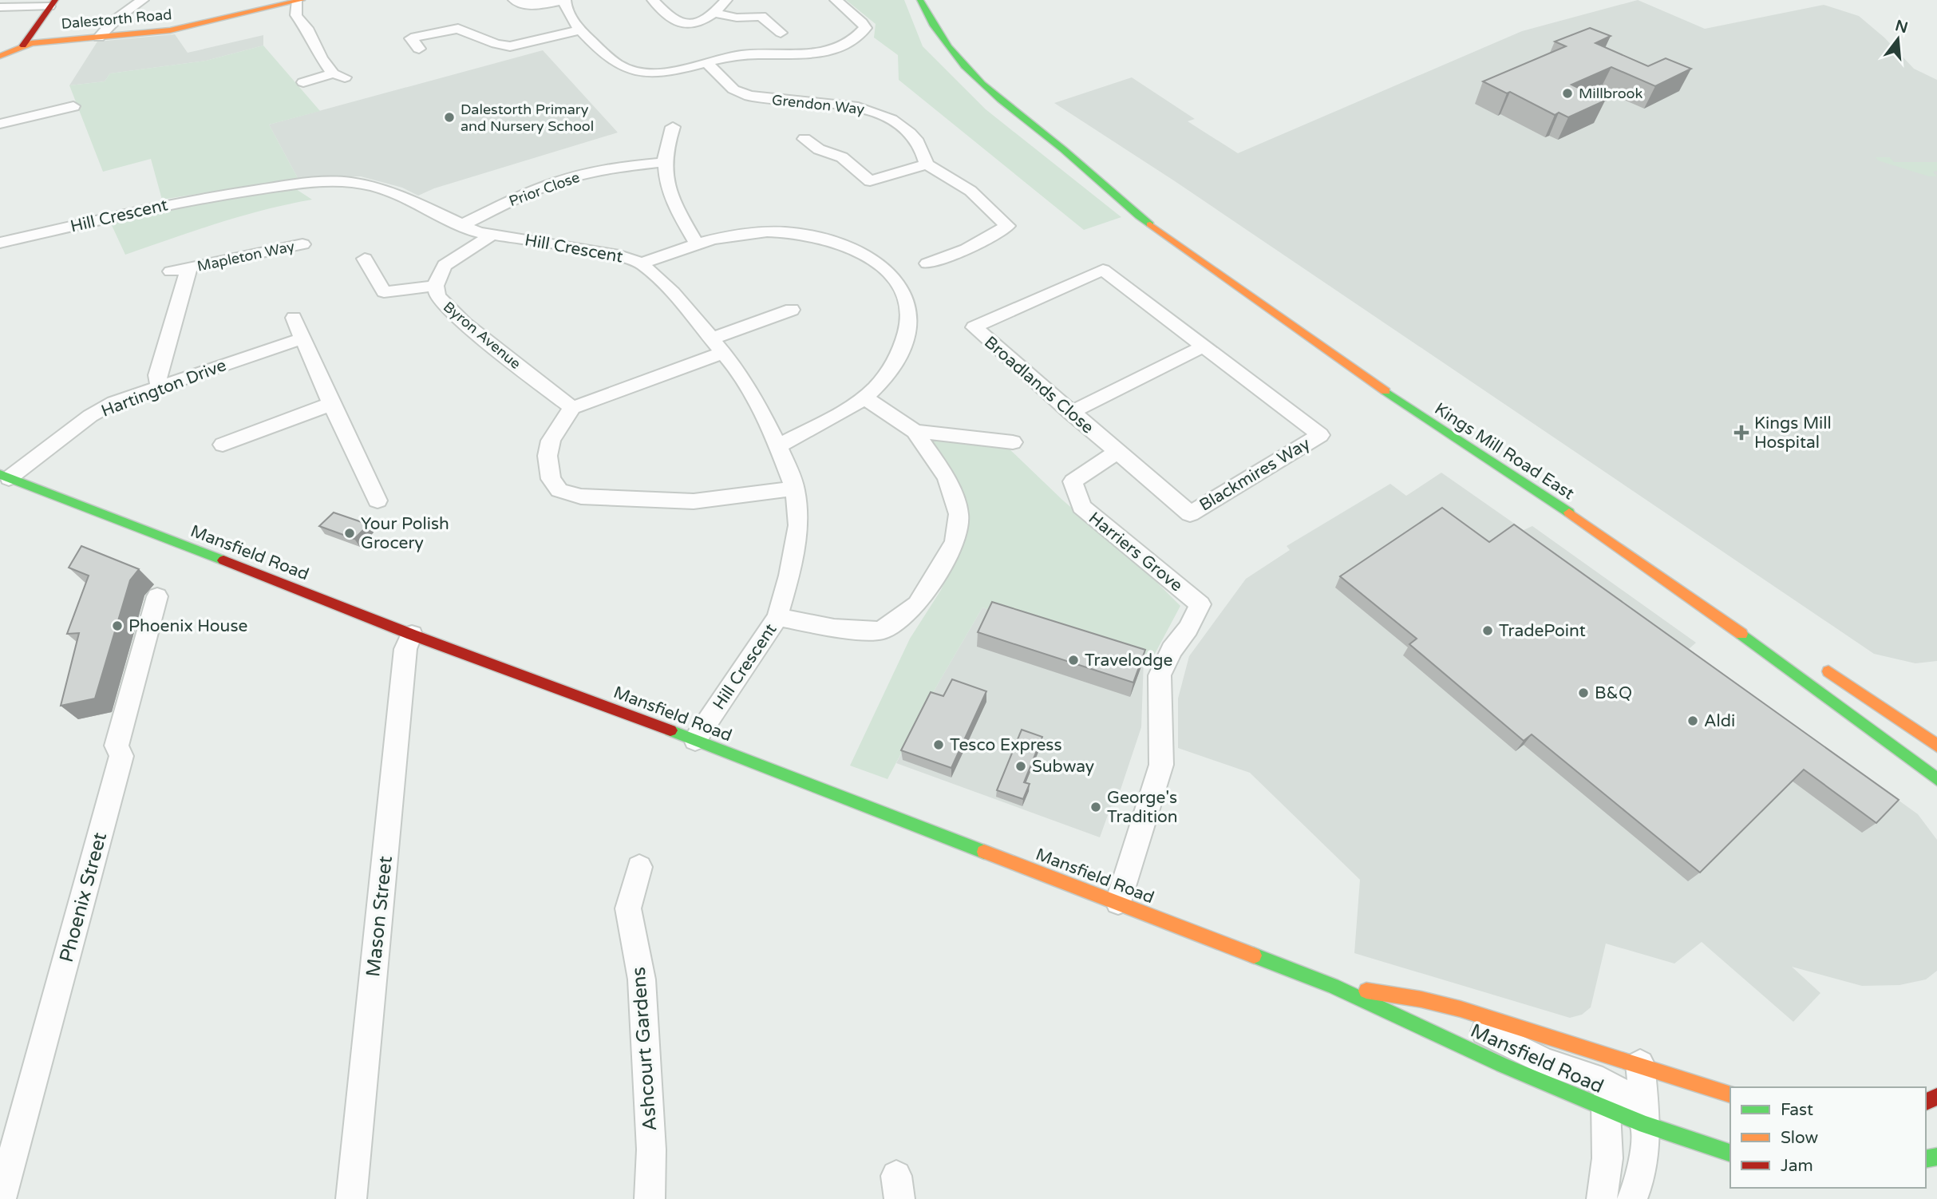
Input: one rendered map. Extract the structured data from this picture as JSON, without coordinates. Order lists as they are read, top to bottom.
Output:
{
  "streets": {
    "main road": ["Dalestorth Road", "Kings Mill Road East", "Mansfield Road"],
    "street": [
      "Grendon Way",
      "Prior Close",
      "Hill Crescent",
      "Mapleton Way",
      "Byron Avenue",
      "Broadlands Close",
      "Hartington Drive",
      "Blackmires Way",
      "Harriers Grove",
      "Phoenix Street",
      "Mason Street",
      "Ashcourt Gardens"
    ]
  },
  "crossings": [
    ["Prior Close", "Hill Crescent"],
    ["Hill Crescent", "Byron Avenue"],
    ["Hill Crescent", "Mansfield Road"],
    ["Mapleton Way", "Hartington Drive"],
    ["Broadlands Close", "Blackmires Way"],
    ["Broadlands Close", "Harriers Grove"],
    ["Hartington Drive", "Mansfield Road"],
    ["Mansfield Road", "Mason Street"]
  ],
  "places": {
    "other": [
      "Millbrook",
      "Dalestorth Primary and Nursery School",
      "Your Polish Grocery",
      "Phoenix House",
      "TradePoint",
      "Travelodge",
      "B&Q",
      "Aldi",
      "Tesco Express",
      "Subway",
      "George's Tradition"
    ],
    "health": ["Kings Mill Hospital"]
  },
  "legend": ["Fast", "Slow", "Jam"],
  "north": "top"
}
